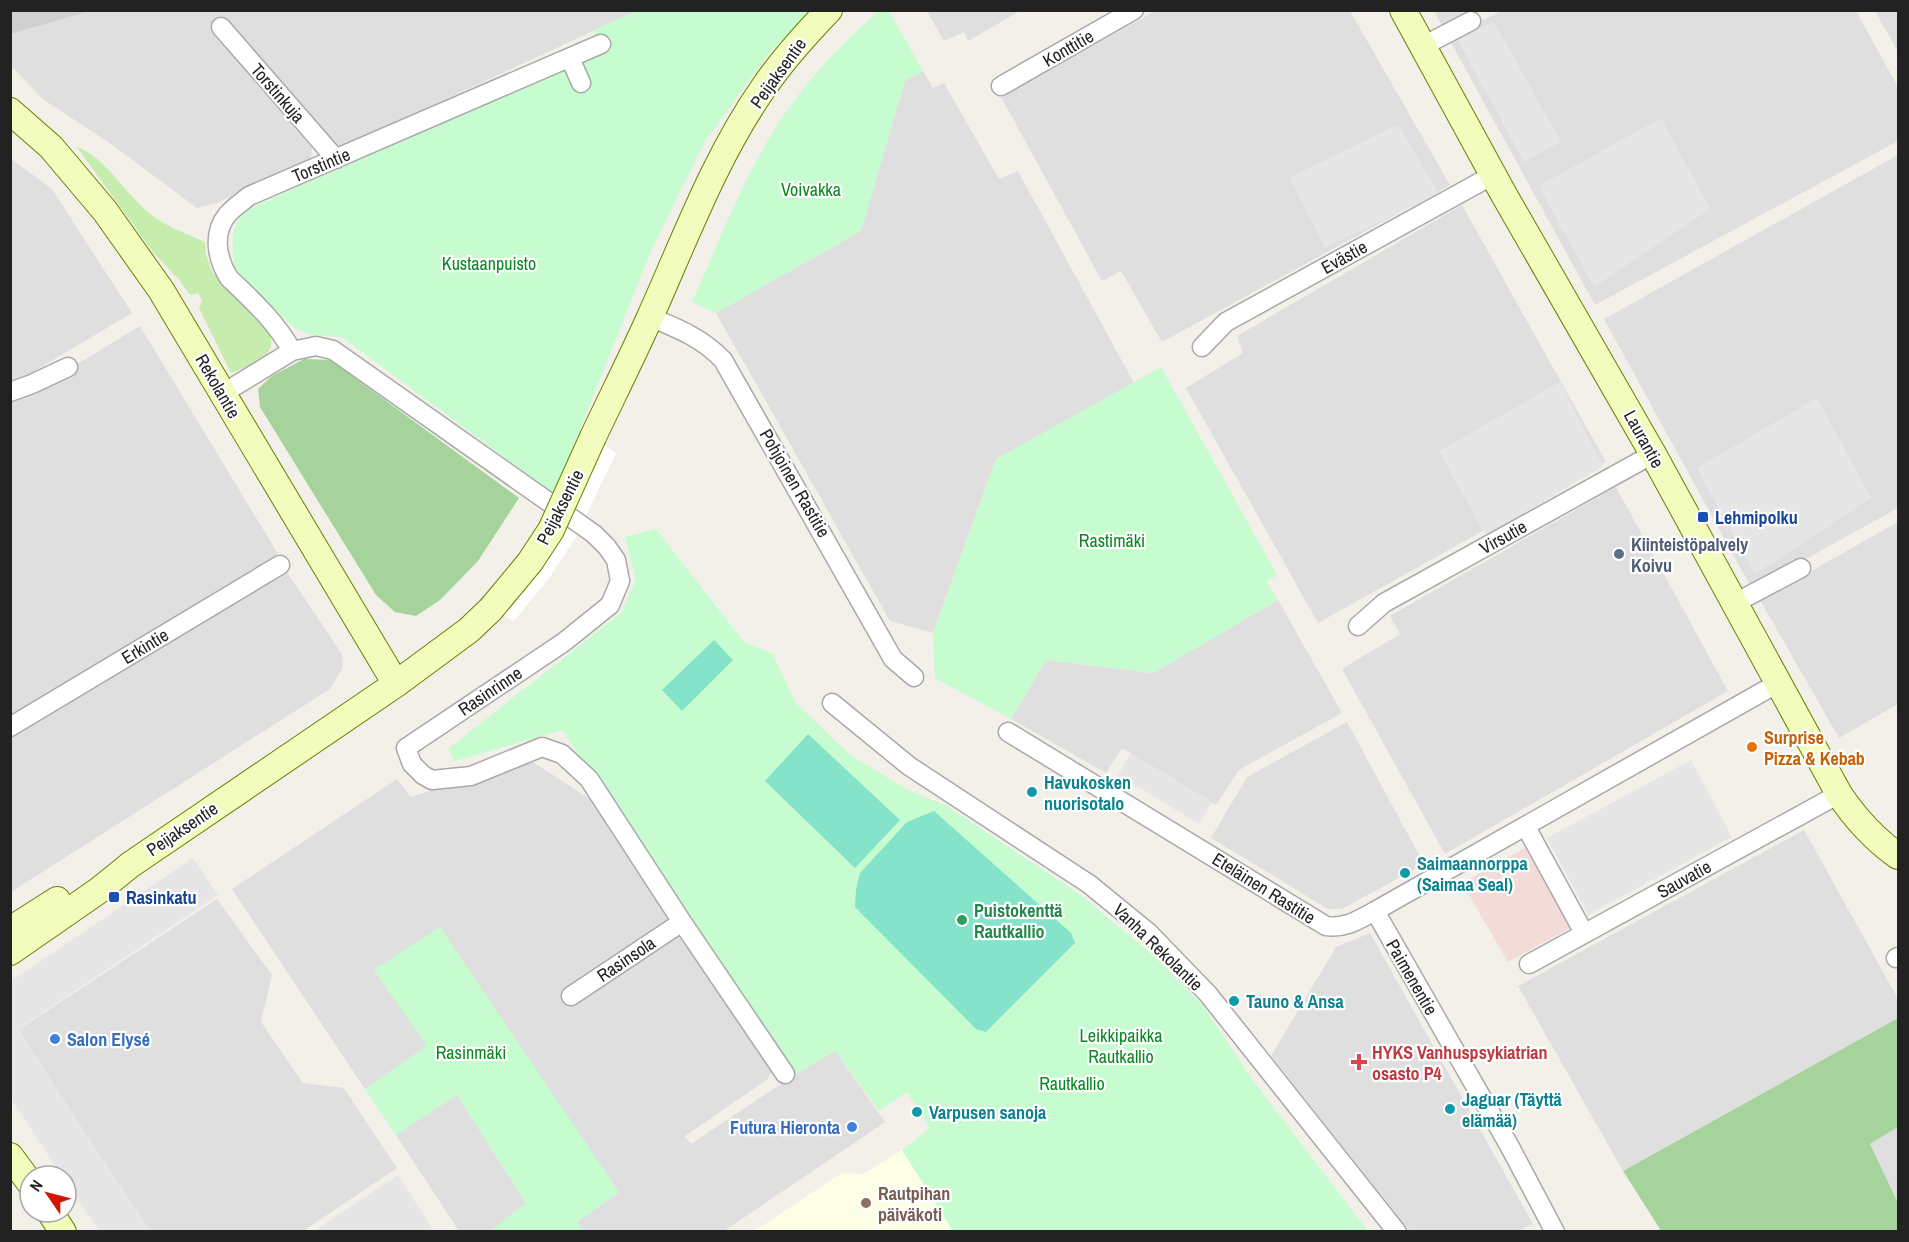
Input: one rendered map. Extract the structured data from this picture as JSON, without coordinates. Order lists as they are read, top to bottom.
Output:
{
  "streets": {
    "main road": ["Peijaksentie", "Rekolantie", "Laurantie"],
    "street": [
      "Konttitie",
      "Torstinkuja",
      "Torstintie",
      "Evästie",
      "Pohjoinen Rastitie",
      "Virsutie",
      "Erkintie",
      "Rasinrinne",
      "Sauvatie",
      "Eteläinen Rastitie",
      "Vanha Rekolantie",
      "Rasinsola",
      "Paimenentie"
    ]
  },
  "crossings": [
    ["Peijaksentie", "Rekolantie"],
    ["Peijaksentie", "Pohjoinen Rastitie"],
    ["Torstinkuja", "Torstintie"],
    ["Torstintie", "Rasinrinne"],
    ["Evästie", "Laurantie"],
    ["Rekolantie", "Rasinrinne"],
    ["Laurantie", "Virsutie"],
    ["Laurantie", "Sauvatie"],
    ["Laurantie", "Eteläinen Rastitie"],
    ["Rasinrinne", "Rasinsola"],
    ["Eteläinen Rastitie", "Paimenentie"]
  ],
  "parks": [
    "Voivakka",
    "Kustaanpuisto",
    "Rastimäki",
    "Leikkipaikka Rautkallio",
    "Rasinmäki",
    "Rautkallio"
  ],
  "places": {
    "transit": ["Lehmipolku", "Rasinkatu"],
    "other": [
      "Kiinteistöpalvely Koivu",
      "Surprise Pizza & Kebab",
      "Havukosken nuorisotalo",
      "Saimaannorppa (Saimaa Seal)",
      "Puistokenttä Rautkallio",
      "Tauno & Ansa",
      "Salon Elysé",
      "Jaguar (Täyttä elämää)",
      "Varpusen sanoja",
      "Futura Hieronta",
      "Rautpihan päiväkoti"
    ],
    "health": ["HYKS Vanhuspsykiatrian osasto P4"]
  },
  "north": "top left"
}
